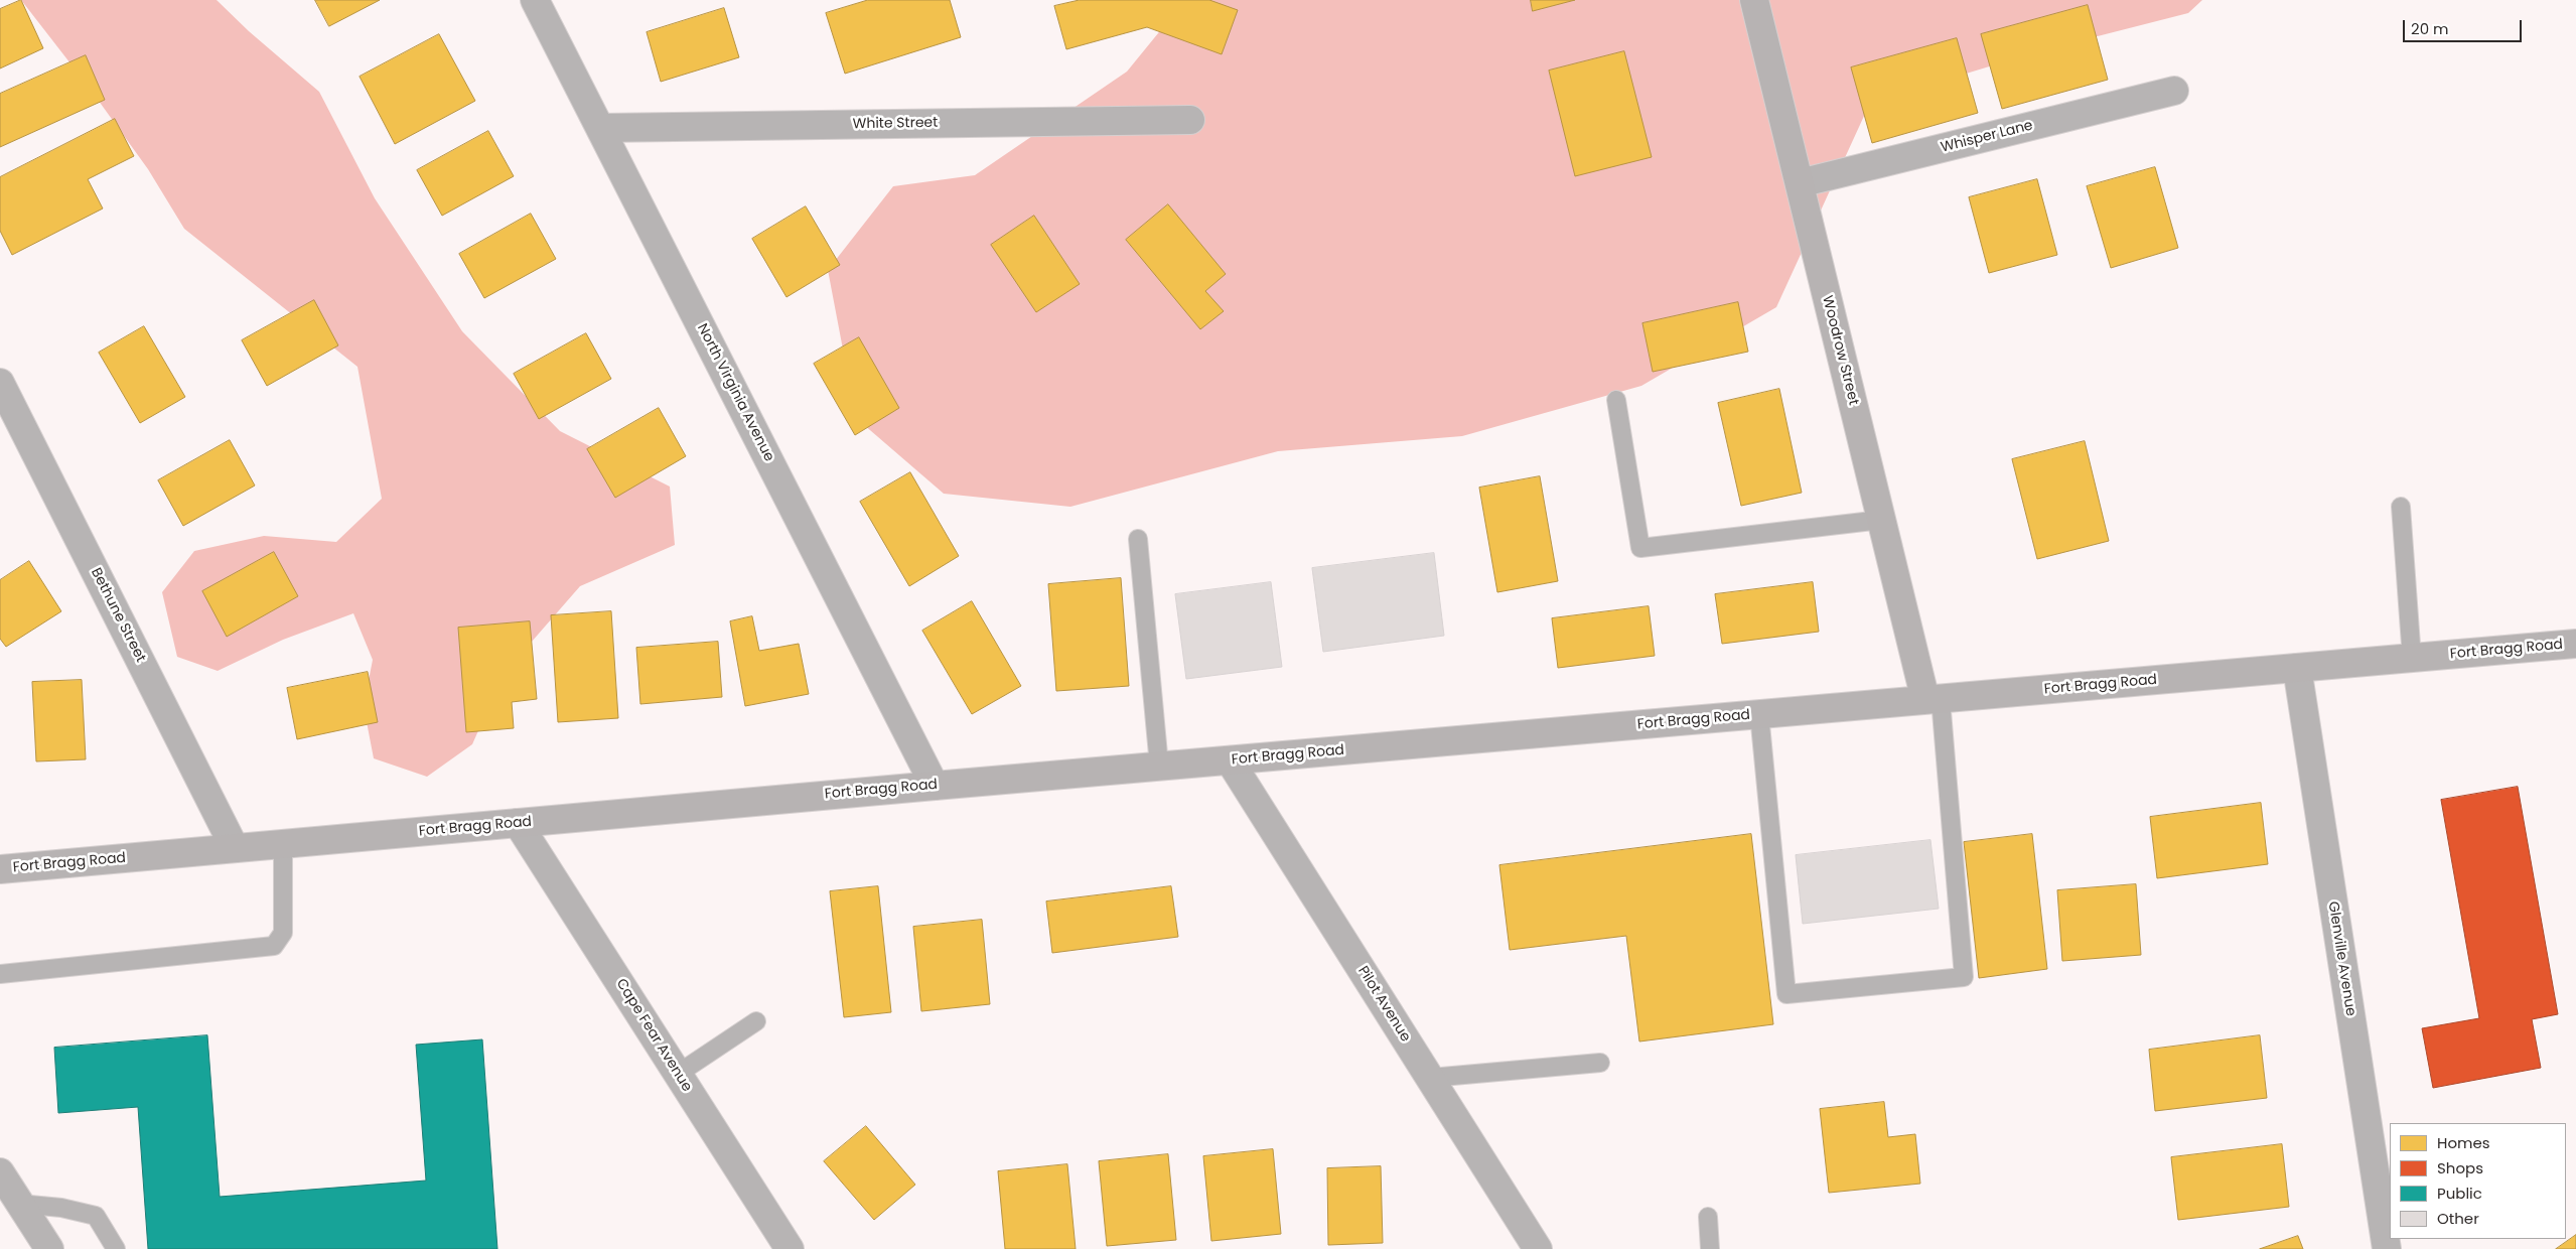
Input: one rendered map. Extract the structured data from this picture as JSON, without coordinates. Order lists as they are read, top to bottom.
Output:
{
  "streets": {
    "main road": ["Woodrow Street", "Fort Bragg Road"],
    "street": [
      "White Street",
      "Whisper Lane",
      "North Virginia Avenue",
      "Bethune Street",
      "Glenville Avenue",
      "Pilot Avenue",
      "Cape Fear Avenue"
    ]
  },
  "crossings": [
    ["White Street", "North Virginia Avenue"],
    ["Whisper Lane", "Woodrow Street"],
    ["Woodrow Street", "Fort Bragg Road"],
    ["North Virginia Avenue", "Fort Bragg Road"],
    ["Bethune Street", "Fort Bragg Road"],
    ["Fort Bragg Road", "Glenville Avenue"],
    ["Fort Bragg Road", "Pilot Avenue"],
    ["Fort Bragg Road", "Cape Fear Avenue"]
  ],
  "legend": [
    "Homes",
    "Shops",
    "Public",
    "Other"
  ],
  "scale_bar": "20 m"
}
